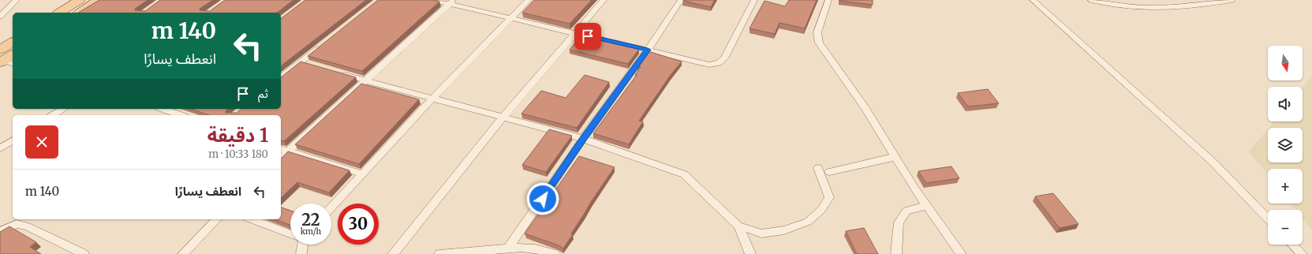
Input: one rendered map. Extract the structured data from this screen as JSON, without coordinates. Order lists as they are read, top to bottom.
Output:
{
  "north": "bottom",
  "page": {
    "turn": ["140 m", "انعطف يسارًا"],
    "map_buttons": ["+", "−"],
    "then": "ثم",
    "heading": ["1 دقيقة", "180 m · 10:33"],
    "list": [
      {
        "name": "انعطف يسارًا",
        "value": "140 m"
      }
    ],
    "speed": "22 km/h",
    "limit": "30"
  }
}
